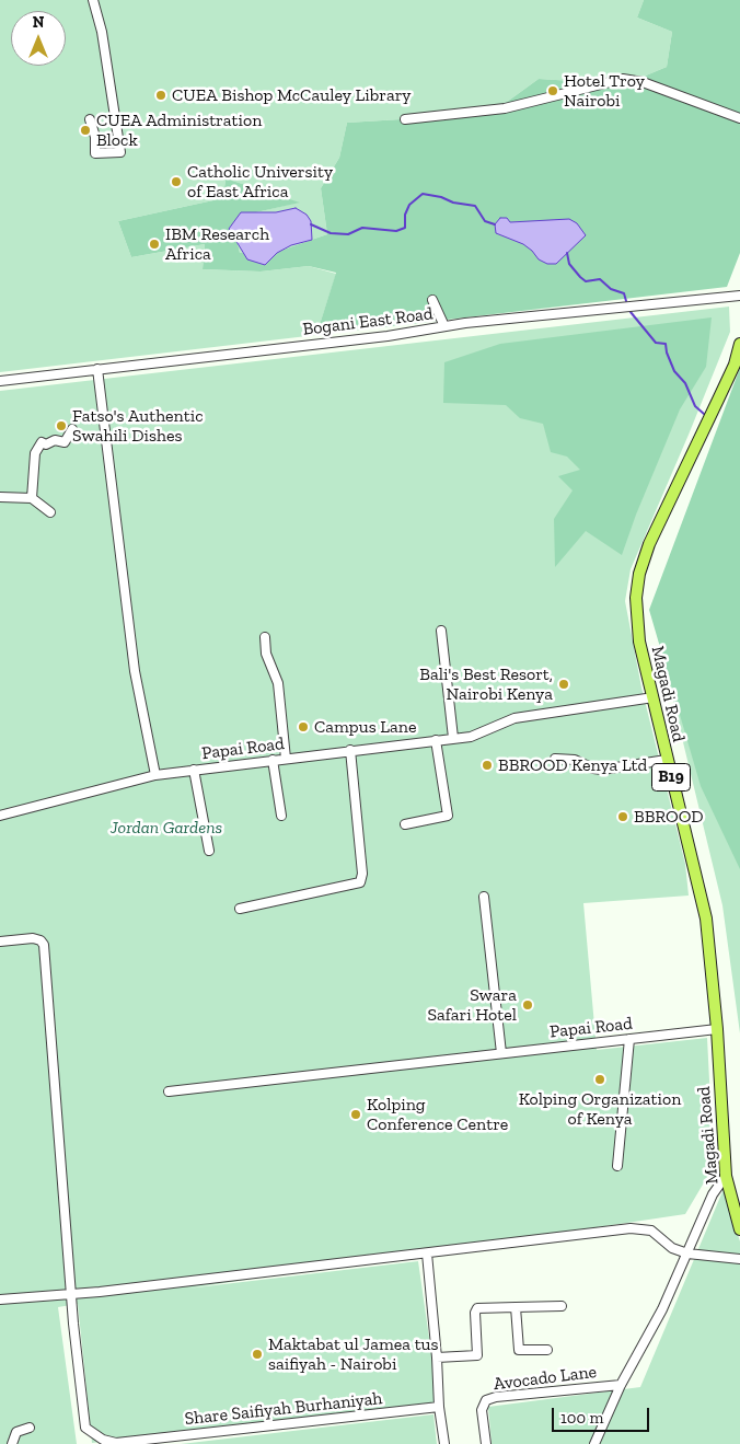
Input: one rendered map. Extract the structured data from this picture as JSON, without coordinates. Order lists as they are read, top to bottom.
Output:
{
  "streets": {
    "highway": ["Magadi Road", "B19"],
    "street": [
      "Bogani East Road",
      "Papai Road",
      "Avocado Lane",
      "Share Saifiyah Burhaniyah"
    ]
  },
  "crossings": [
    ["Magadi Road", "Papai Road"]
  ],
  "parks": ["Jordan Gardens"],
  "places": [
    "Hotel Troy Nairobi",
    "CUEA Bishop McCauley Library",
    "CUEA Administration Block",
    "Catholic University of East Africa",
    "IBM Research Africa",
    "Fatso's Authentic Swahili Dishes",
    "Bali's Best Resort, Nairobi Kenya",
    "Campus Lane",
    "BBROOD Kenya Ltd",
    "BBROOD",
    "Swara Safari Hotel",
    "Kolping Organization of Kenya",
    "Kolping Conference Centre",
    "Maktabat ul Jamea tus saifiyah - Nairobi"
  ],
  "scale_bar": "100 m",
  "north": "top"
}
